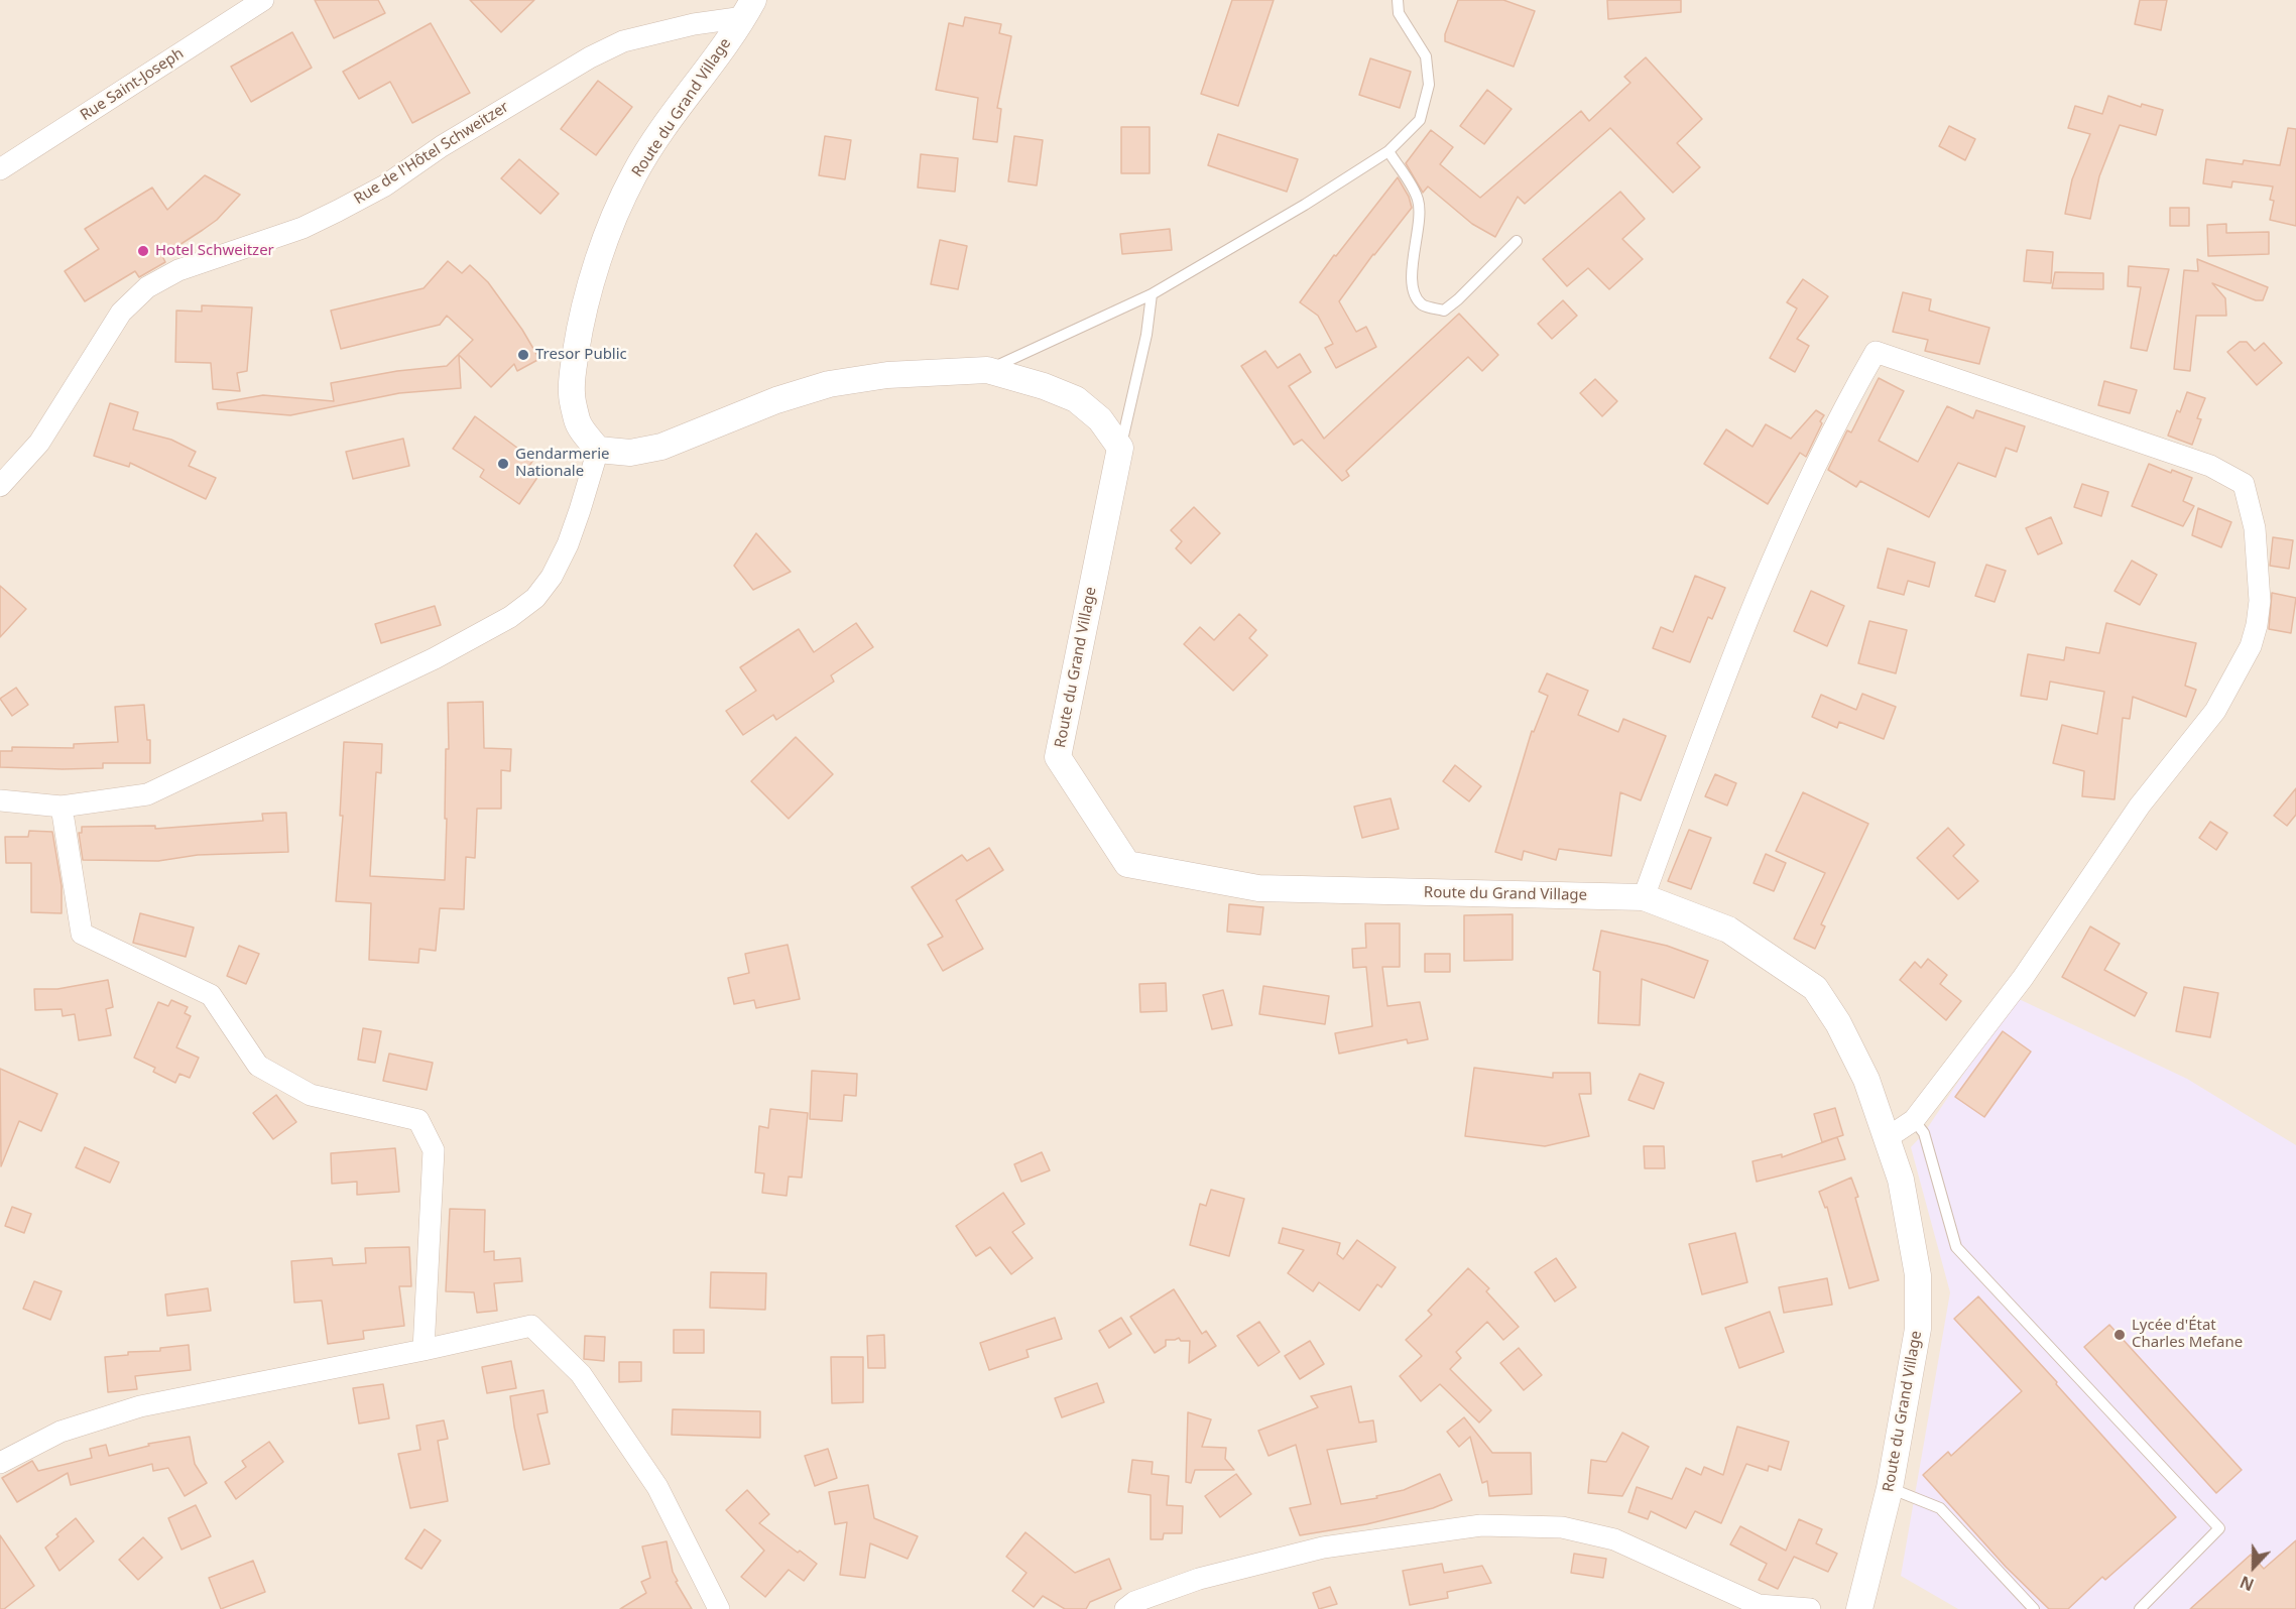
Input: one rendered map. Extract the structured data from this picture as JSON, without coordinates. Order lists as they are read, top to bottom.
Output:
{
  "streets": {
    "street": ["Rue Saint-Joseph", "Route du Grand Village", "Rue de l'Hôtel Schweitzer"]
  },
  "crossings": [
    ["Route du Grand Village", "Rue de l'Hôtel Schweitzer"]
  ],
  "places": [
    "Hotel Schweitzer",
    "Tresor Public",
    "Gendarmerie Nationale",
    "Lycée d'État Charles Mefane"
  ],
  "north": "bottom"
}
